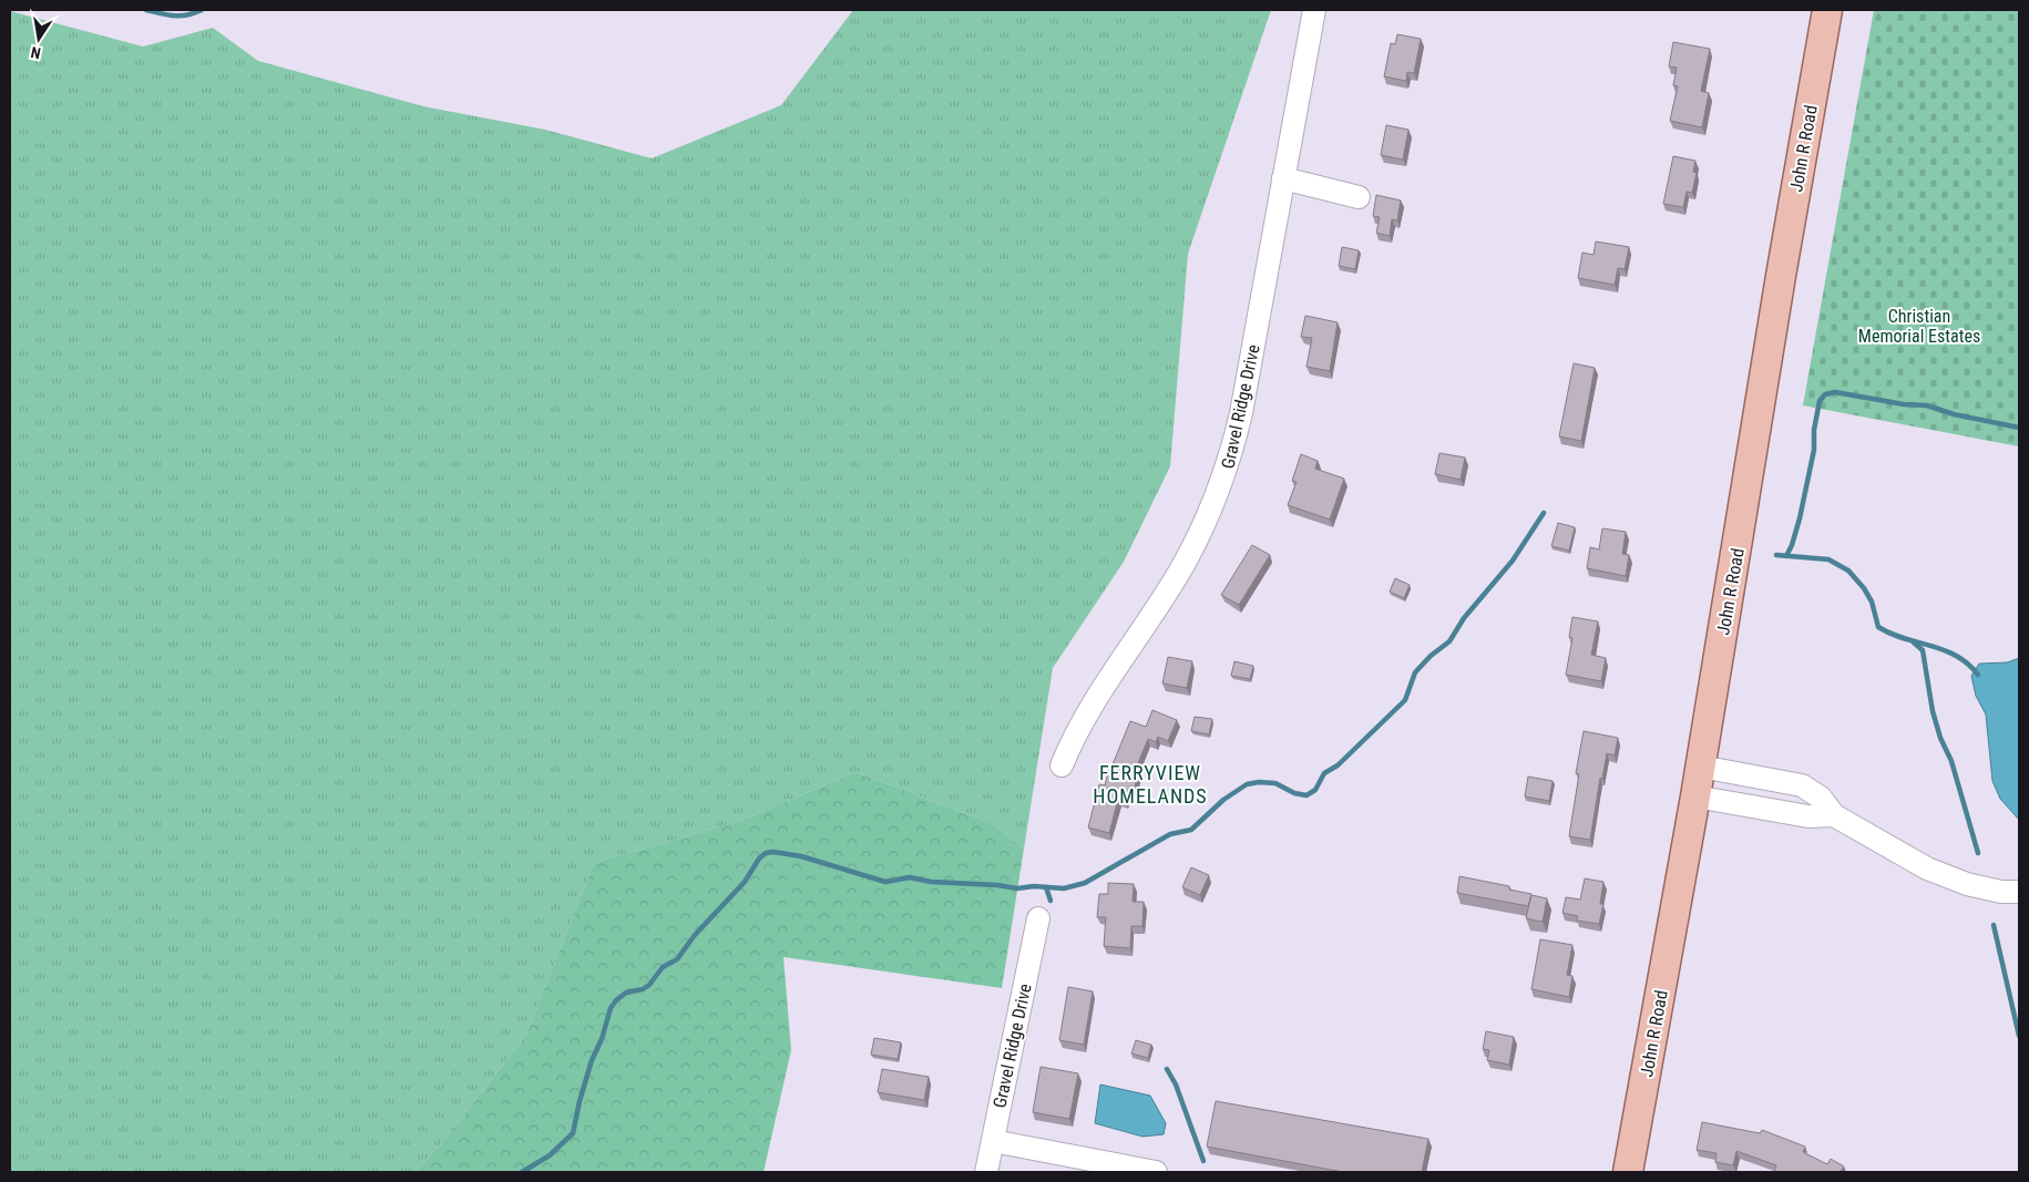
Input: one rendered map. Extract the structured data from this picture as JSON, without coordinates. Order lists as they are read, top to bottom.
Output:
{
  "streets": {
    "main road": ["John R Road"],
    "street": ["Gravel Ridge Drive"]
  },
  "districts": ["FERRYVIEW HOMELANDS"],
  "parks": ["Christian Memorial Estates"],
  "north": "bottom"
}
